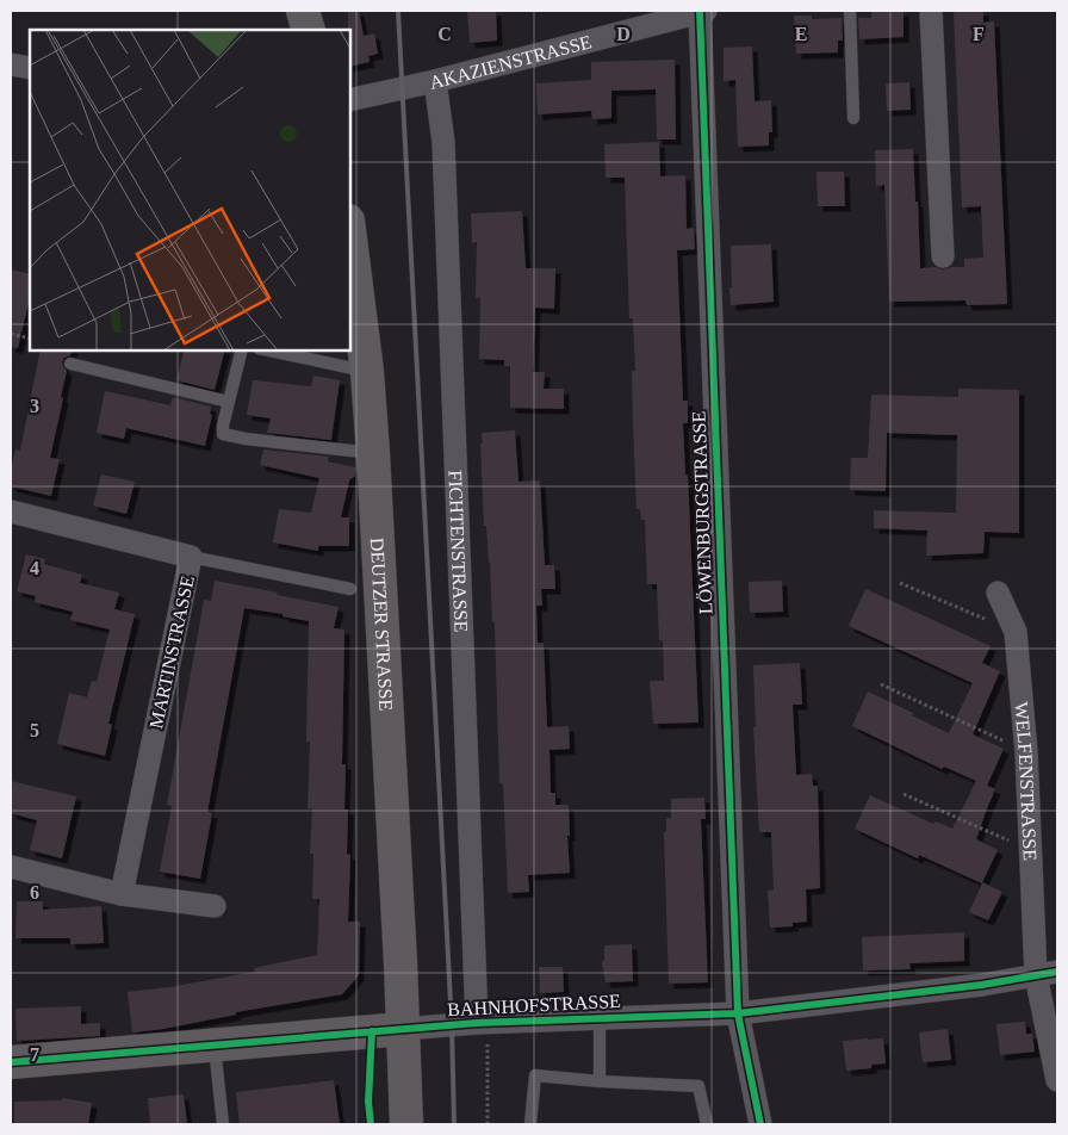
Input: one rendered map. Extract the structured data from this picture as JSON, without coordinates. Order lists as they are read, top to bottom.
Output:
{
  "streets": {
    "main road": ["DEUTZER STRASSE", "BAHNHOFSTRASSE"],
    "street": [
      "AKAZIENSTRASSE",
      "LÖWENBURGSTRASSE",
      "FICHTENSTRASSE",
      "MARTINSTRASSE",
      "WELFENSTRASSE"
    ]
  },
  "crossings": [
    ["AKAZIENSTRASSE", "LÖWENBURGSTRASSE"],
    ["AKAZIENSTRASSE", "FICHTENSTRASSE"],
    ["LÖWENBURGSTRASSE", "BAHNHOFSTRASSE"],
    ["FICHTENSTRASSE", "BAHNHOFSTRASSE"],
    ["DEUTZER STRASSE", "BAHNHOFSTRASSE"],
    ["WELFENSTRASSE", "BAHNHOFSTRASSE"]
  ],
  "grid": {
    "columns": [
      "C",
      "D",
      "E",
      "F"
    ],
    "rows": [
      "3",
      "4",
      "5",
      "6",
      "7"
    ]
  }
}
